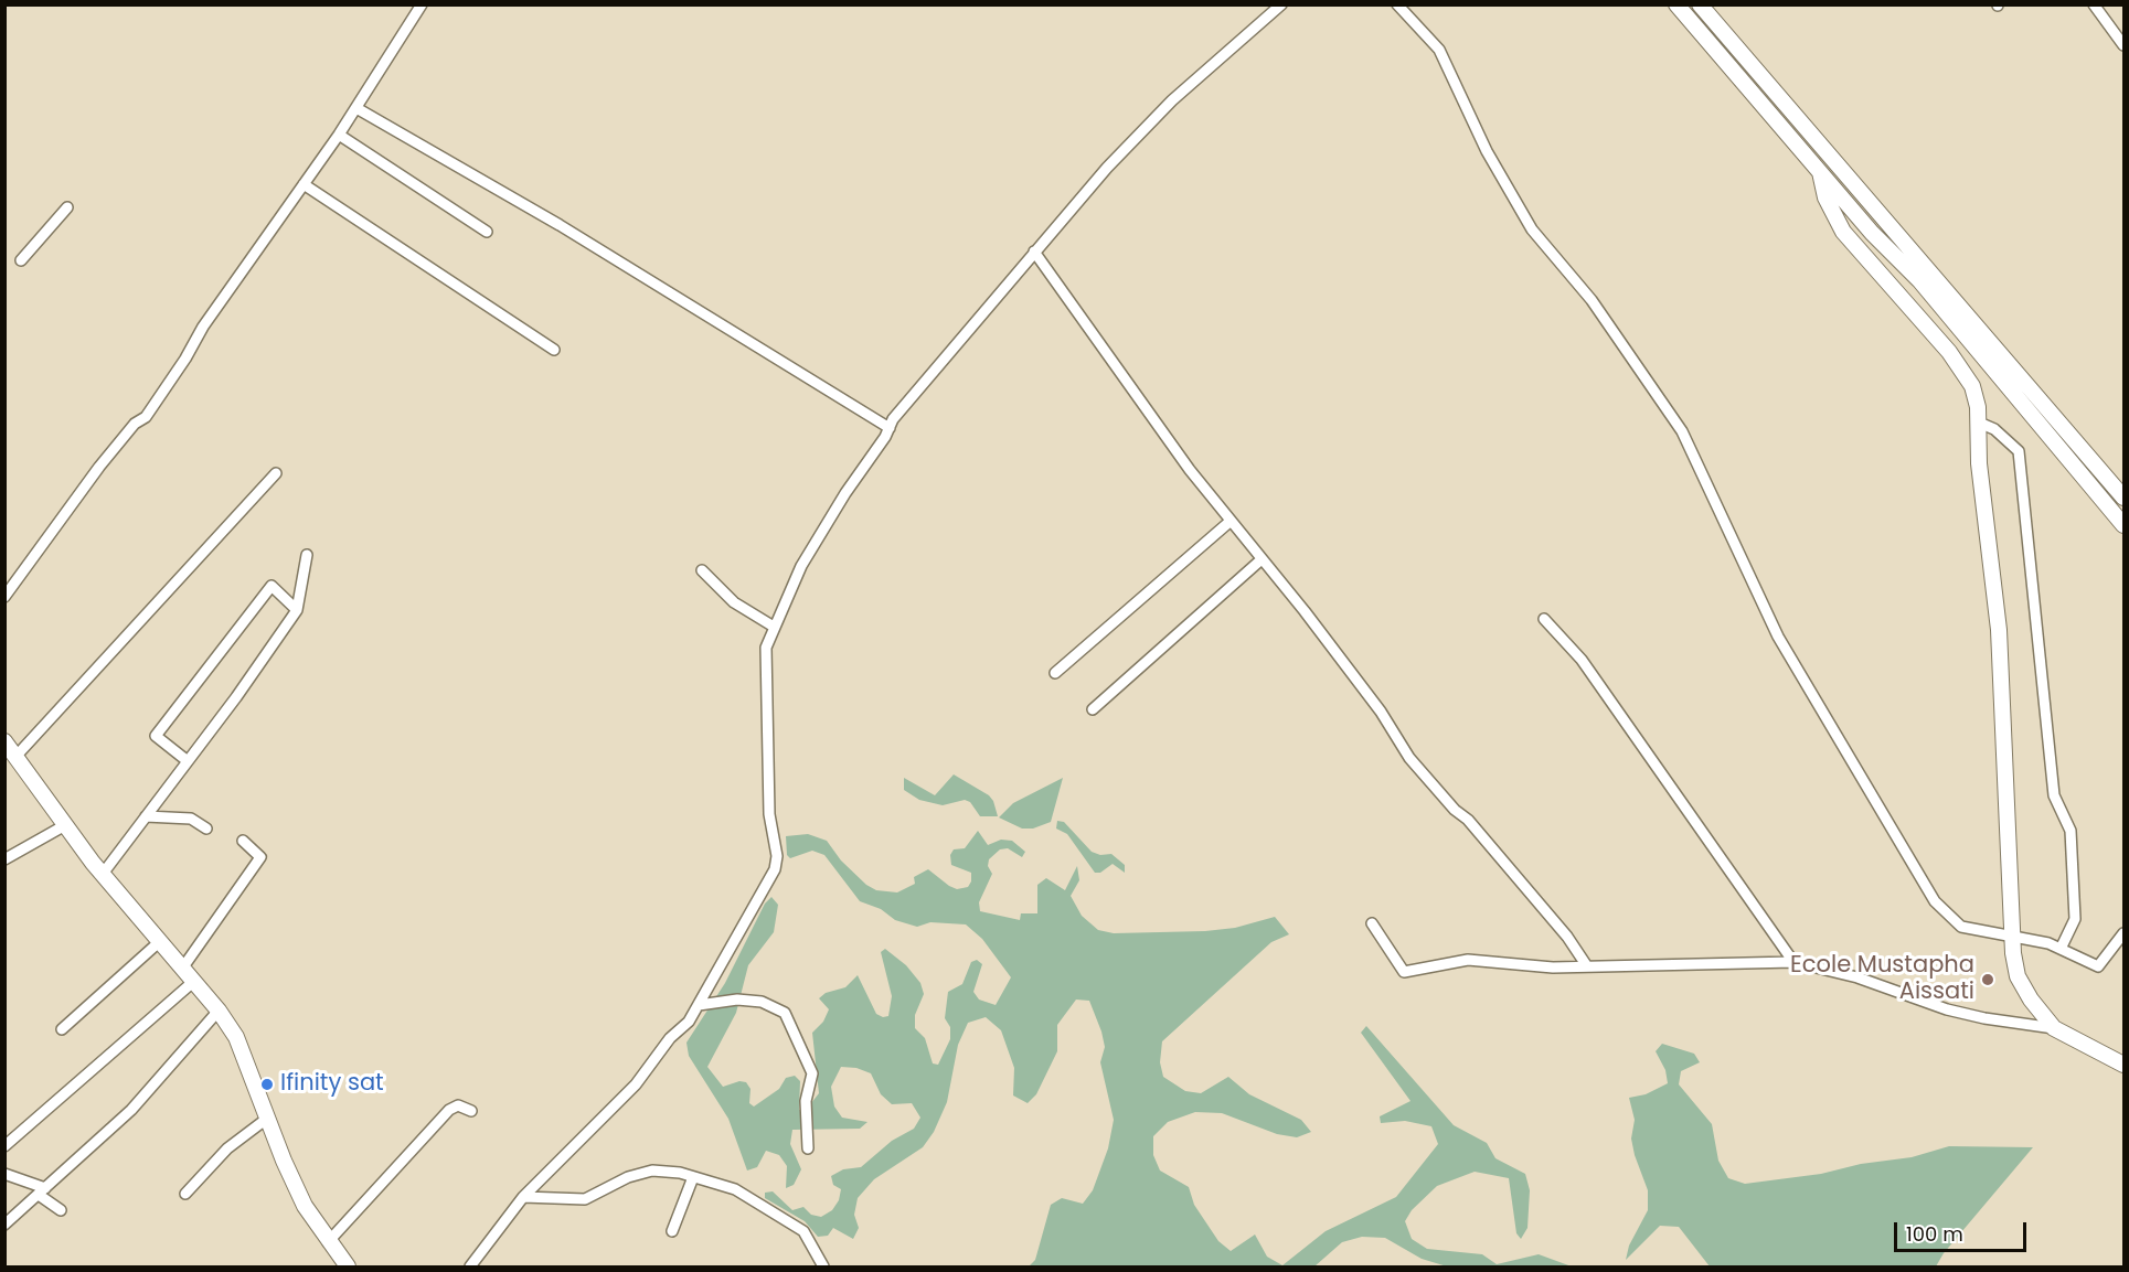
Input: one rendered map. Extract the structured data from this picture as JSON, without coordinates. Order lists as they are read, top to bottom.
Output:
{
  "places": ["Ecole Mustapha Aissati", "Ifinity sat"],
  "scale_bar": "100 m"
}
